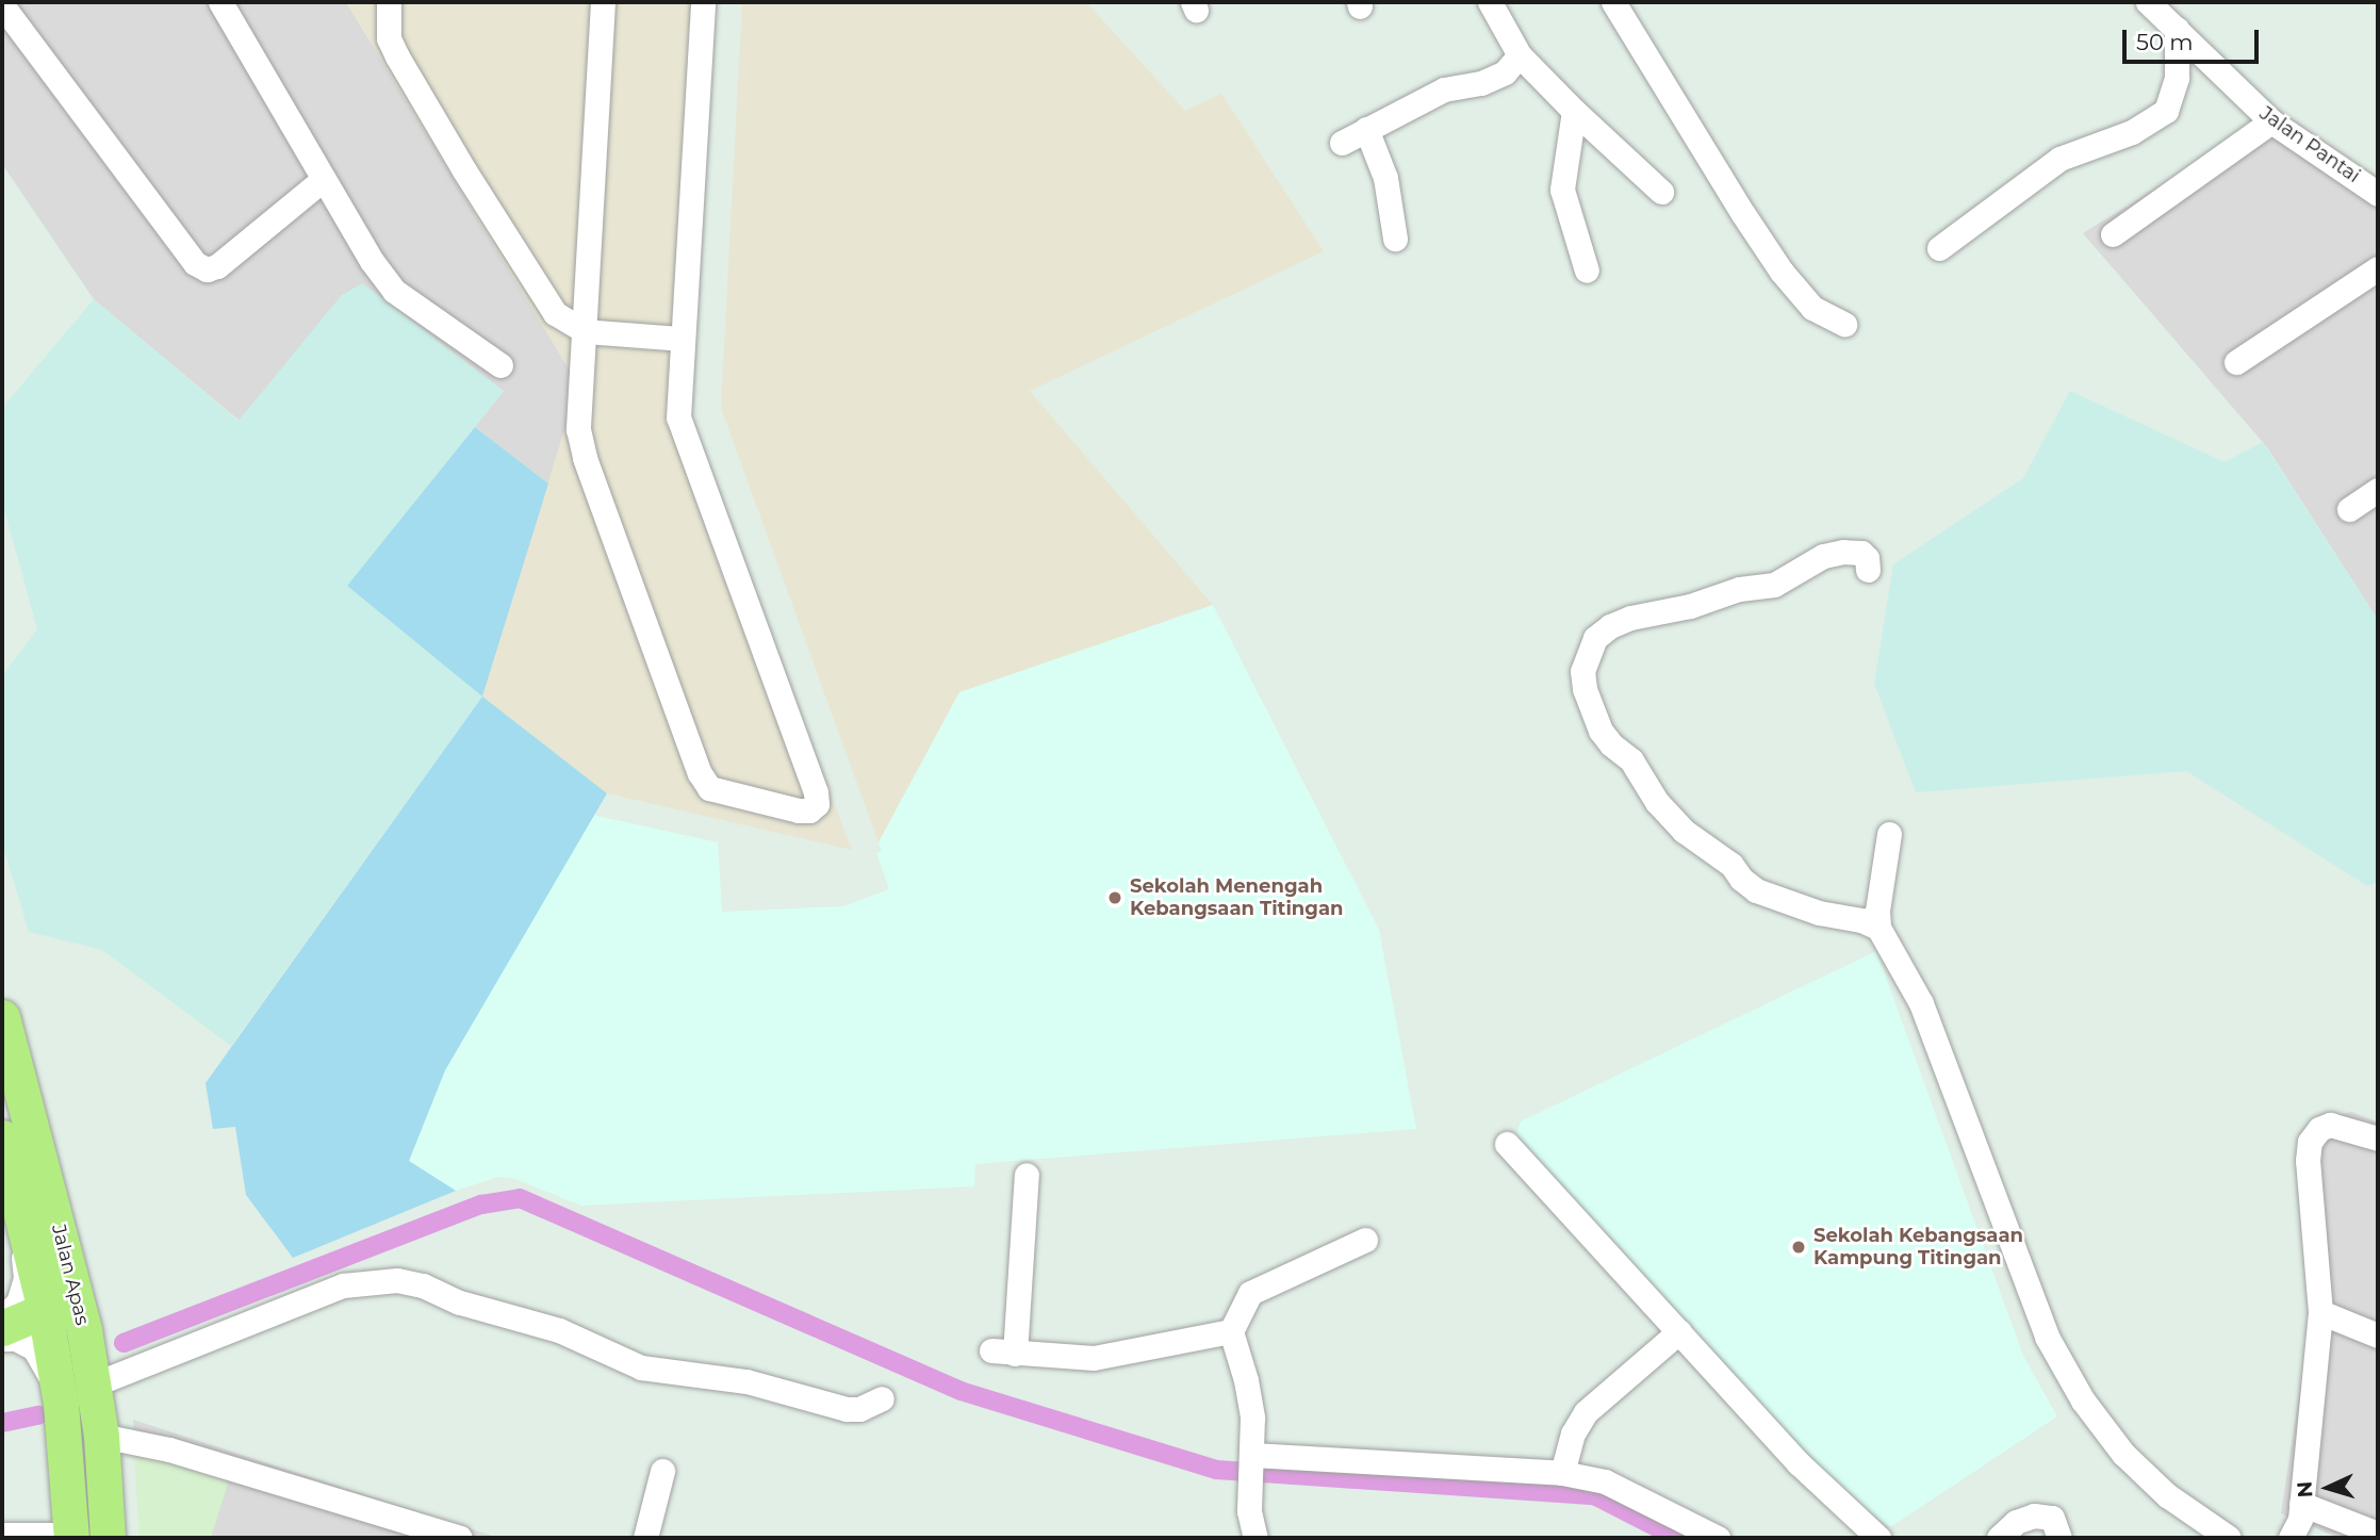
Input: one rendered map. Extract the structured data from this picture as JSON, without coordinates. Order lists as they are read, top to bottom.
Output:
{
  "streets": {
    "highway": ["Jalan Apas"],
    "street": ["Jalan Pantai"]
  },
  "places": ["Sekolah Menengah Kebangsaan Titingan", "Sekolah Kebangsaan Kampung Titingan"],
  "scale_bar": "50 m",
  "north": "left"
}
